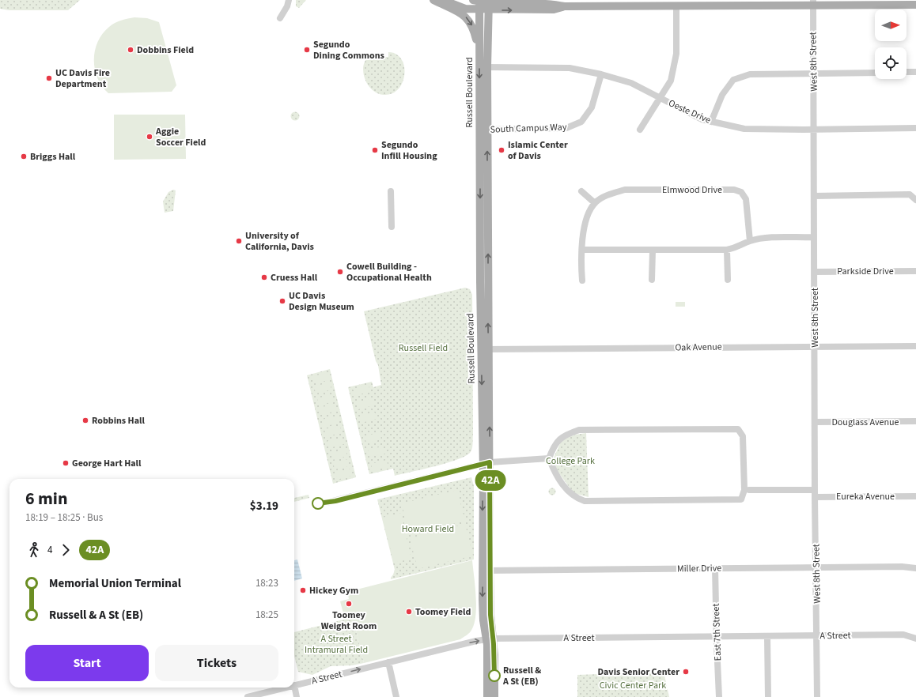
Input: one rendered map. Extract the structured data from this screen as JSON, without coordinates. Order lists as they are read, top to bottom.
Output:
{
  "streets": {
    "main road": ["Russell Boulevard"],
    "street": [
      "West 8th Street",
      "Oeste Drive",
      "South Campus Way",
      "Elmwood Drive",
      "Parkside Drive",
      "Oak Avenue",
      "Douglass Avenue",
      "Eureka Avenue",
      "Miller Drive",
      "East 7th Street",
      "A Street"
    ]
  },
  "crossings": [
    ["West 8th Street", "Oeste Drive"],
    ["West 8th Street", "Parkside Drive"],
    ["West 8th Street", "Oak Avenue"],
    ["West 8th Street", "Douglass Avenue"],
    ["West 8th Street", "Eureka Avenue"],
    ["West 8th Street", "Miller Drive"],
    ["West 8th Street", "A Street"],
    ["Russell Boulevard", "Oeste Drive"],
    ["Russell Boulevard", "South Campus Way"],
    ["Russell Boulevard", "Oak Avenue"],
    ["Russell Boulevard", "Miller Drive"],
    ["Russell Boulevard", "A Street"],
    ["Oeste Drive", "South Campus Way"],
    ["Miller Drive", "East 7th Street"],
    ["East 7th Street", "A Street"]
  ],
  "parks": [
    "Russell Field",
    "College Park",
    "Howard Field",
    "A Street Intramural Field",
    "Civic Center Park"
  ],
  "places": [
    "Dobbins Field",
    "Segundo Dining Commons",
    "UC Davis Fire Department",
    "Aggie Soccer Field",
    "Segundo Infill Housing",
    "Islamic Center of Davis",
    "Briggs Hall",
    "University of California, Davis",
    "Cowell Building - Occupational Health",
    "Cruess Hall",
    "UC Davis Design Museum",
    "Robbins Hall",
    "George Hart Hall",
    "Hickey Gym",
    "Toomey Weight Room",
    "Toomey Field",
    "Davis Senior Center",
    "Russell & A St (EB)"
  ],
  "lines": ["bus line 42A"],
  "north": "right",
  "page": {
    "on_map": "42A",
    "heading": ["6 min", "18:19 – 18:25 · Bus", "$3.19"],
    "legs": ["4", "42A"],
    "list": [
      {
        "name": "Memorial Union Terminal",
        "value": "18:23"
      },
      {
        "name": "Russell & A St (EB)",
        "value": "18:25"
      }
    ],
    "buttons": ["Start", "Tickets"]
  }
}
